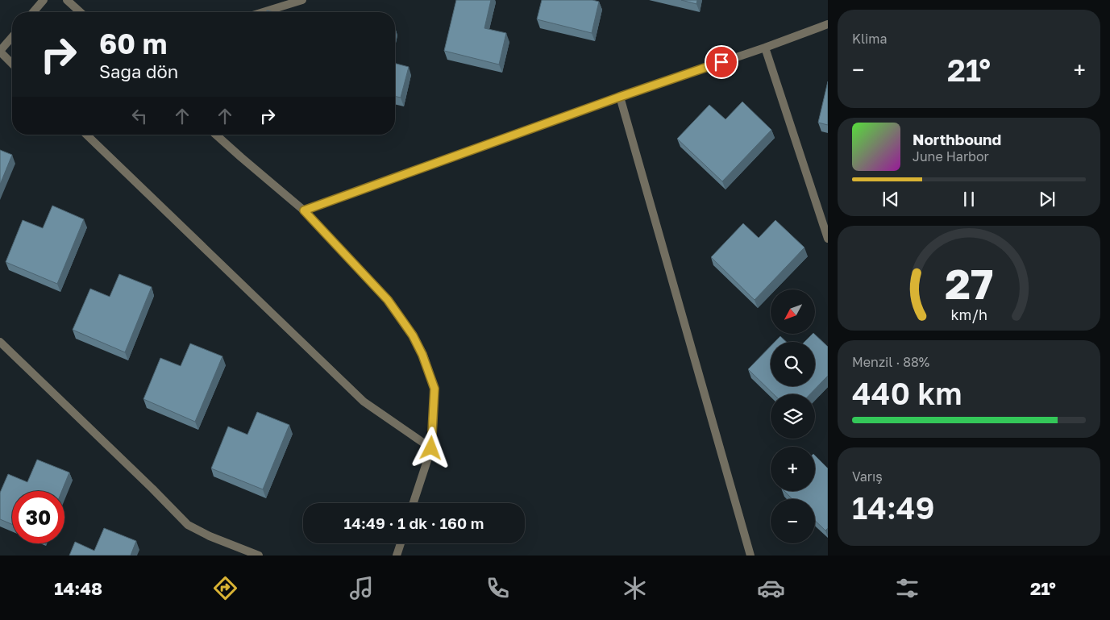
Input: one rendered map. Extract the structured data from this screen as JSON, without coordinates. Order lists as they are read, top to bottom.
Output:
{
  "north": "bottom left",
  "page": {
    "tile": [
      "Klima",
      ["Menzil · 88%", "440 km"],
      ["Varış", "14:49"]
    ],
    "turn": ["60 m", "Sağa dön"],
    "heat": ["−", "21°", "+"],
    "song": ["Northbound", "June Harbor"],
    "map_buttons": ["+", "−"],
    "limit": "30",
    "trip": "14:49 · 1 dk · 160 m",
    "tabs": ["14:48", "21°"],
    "gauge": ["27", "km/h"]
  }
}
